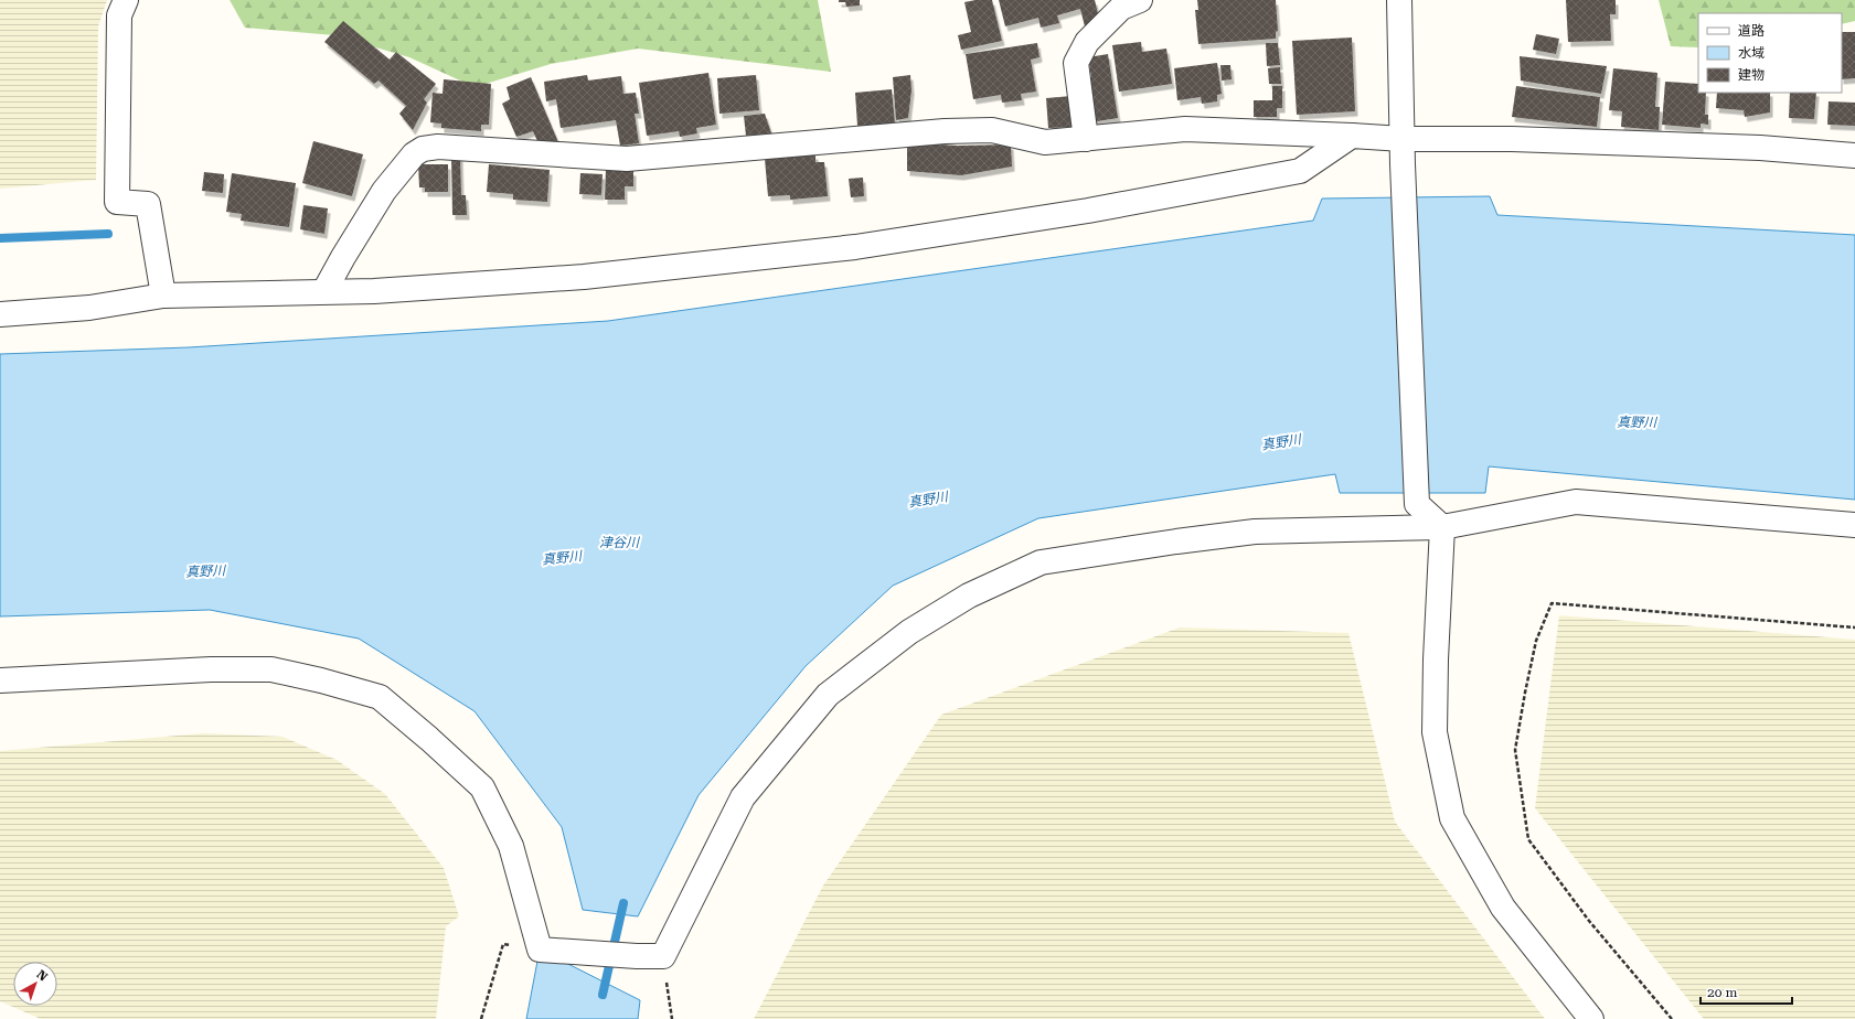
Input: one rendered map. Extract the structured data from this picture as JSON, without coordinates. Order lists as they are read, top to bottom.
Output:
{
  "water": ["真野川", "津谷川"],
  "legend": ["道路", "水域", "建物"],
  "scale_bar": "20 m",
  "north": "top right"
}
